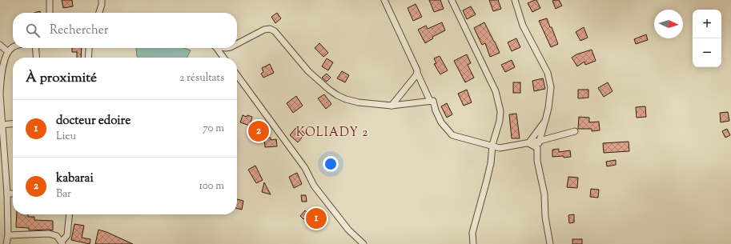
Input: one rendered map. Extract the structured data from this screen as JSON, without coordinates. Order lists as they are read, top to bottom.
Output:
{
  "districts": ["KOLIADY 2"],
  "north": "right",
  "page": {
    "map_buttons": ["+", "−"],
    "search": "Rechercher",
    "heading": ["À proximité", "2 résultats"],
    "list": [
      {
        "mark": "1",
        "name": "docteur edoire",
        "note": "Lieu",
        "value": "70 m"
      },
      {
        "mark": "2",
        "name": "kabarai",
        "note": "Bar",
        "value": "100 m"
      }
    ],
    "pins": ["2", "1"]
  }
}
